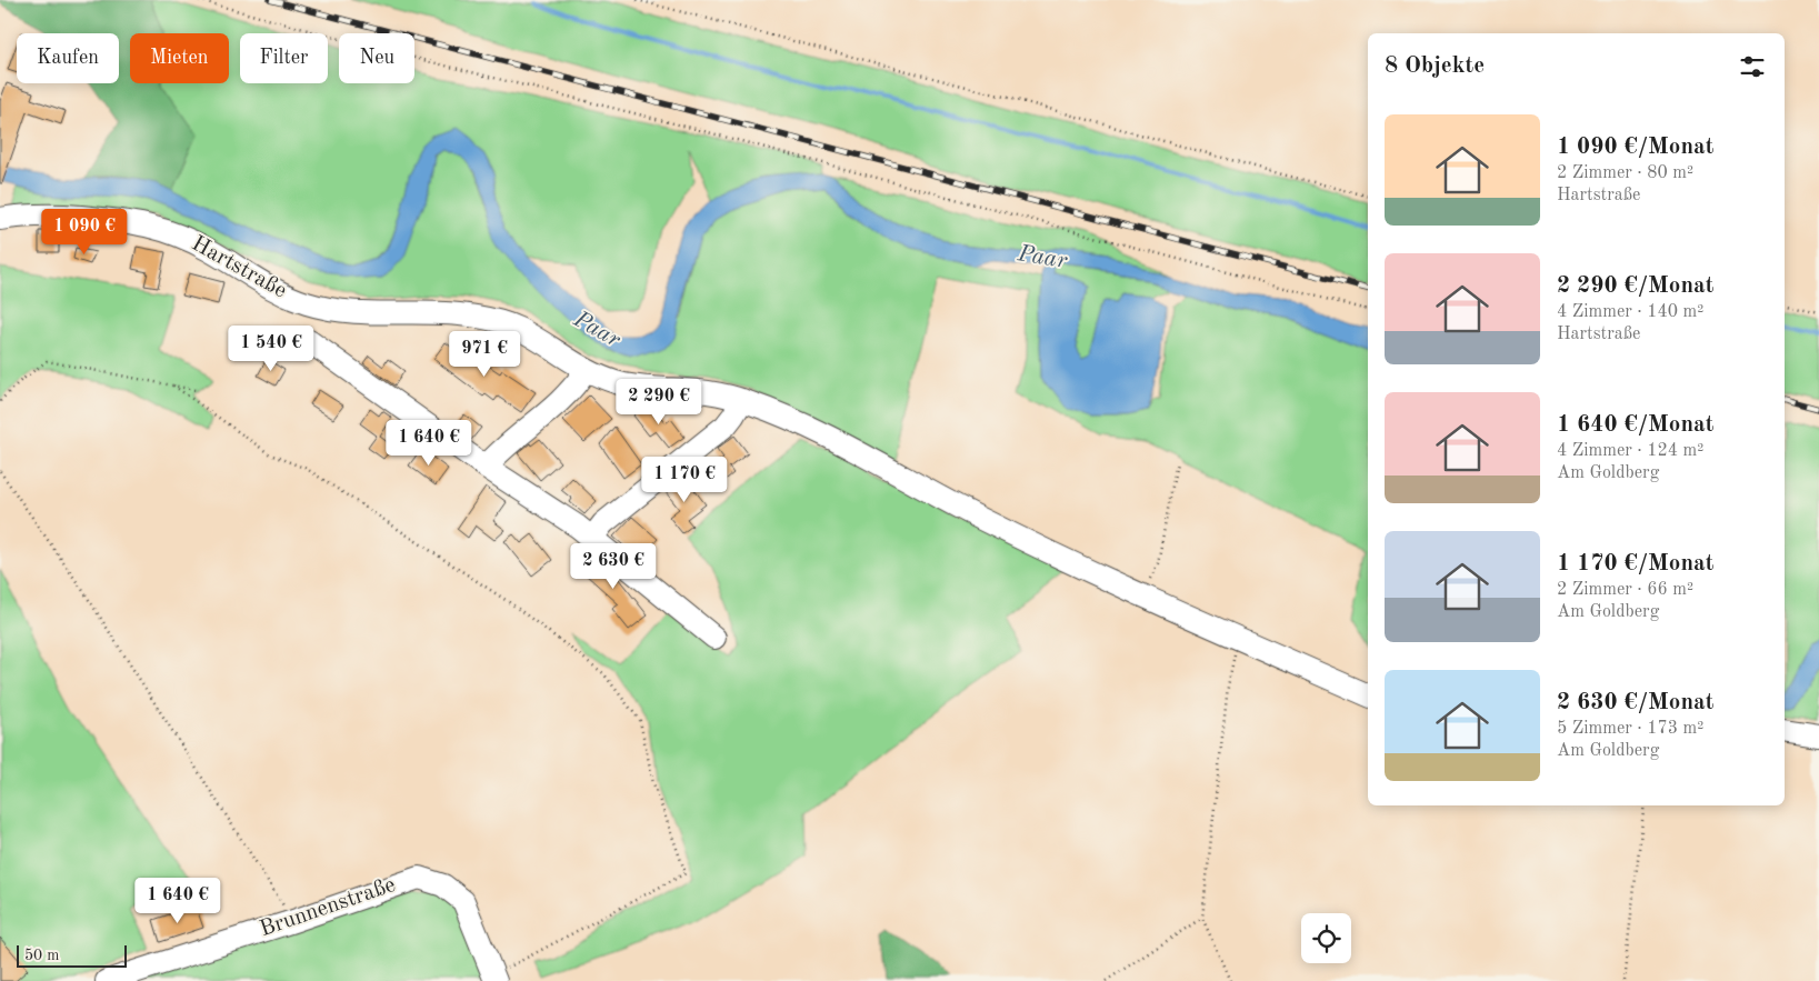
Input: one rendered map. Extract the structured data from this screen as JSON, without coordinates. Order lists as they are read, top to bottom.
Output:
{
  "streets": {
    "street": ["Hartstraße", "Brunnenstraße"]
  },
  "water": ["Paar"],
  "scale_bar": "50 m",
  "page": {
    "chip": [
      "Kaufen",
      "Mieten",
      "Filter",
      "Neu"
    ],
    "heading": "8 Objekte",
    "list": [
      {
        "name": "1 090 €/Monat",
        "note": "2 Zimmer · 80 m² · Hartstraße"
      },
      {
        "name": "2 290 €/Monat",
        "note": "4 Zimmer · 140 m² · Hartstraße"
      },
      {
        "name": "1 640 €/Monat",
        "note": "4 Zimmer · 124 m² · Am Goldberg"
      },
      {
        "name": "1 170 €/Monat",
        "note": "2 Zimmer · 66 m² · Am Goldberg"
      },
      {
        "name": "2 630 €/Monat",
        "note": "5 Zimmer · 173 m² · Am Goldberg"
      }
    ],
    "price": [
      "1 090 €",
      "1 540 €",
      "971 €",
      "2 290 €",
      "1 640 €",
      "1 170 €",
      "2 630 €",
      "1 640 €"
    ],
    "scale": "50 m"
  }
}
